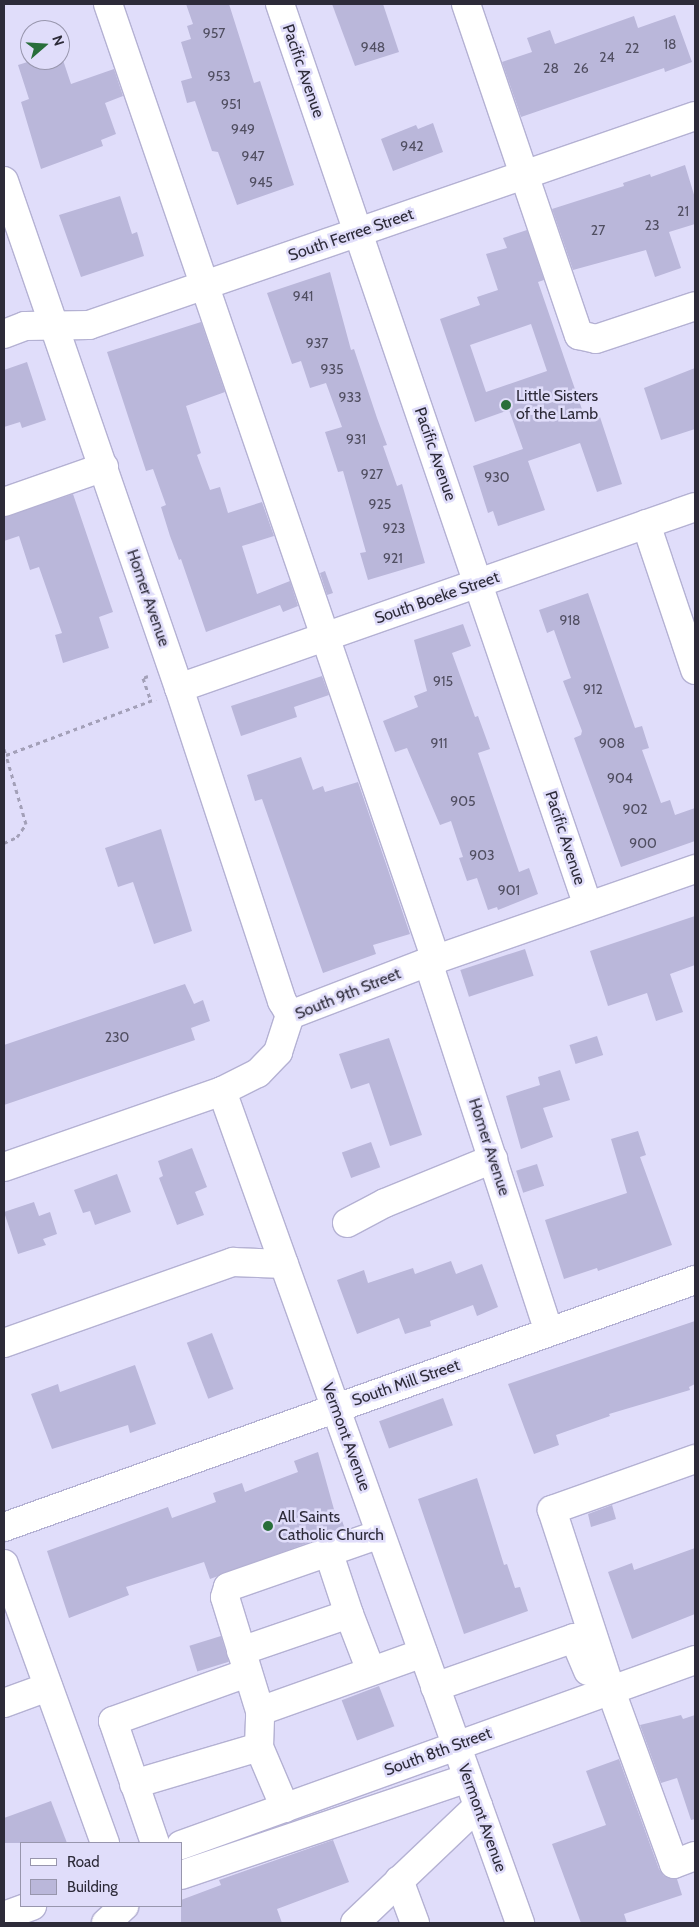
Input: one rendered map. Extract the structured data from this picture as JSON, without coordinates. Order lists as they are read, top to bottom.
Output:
{
  "streets": {
    "street": [
      "Pacific Avenue",
      "South Ferree Street",
      "Homer Avenue",
      "South Boeke Street",
      "South 9th Street",
      "South Mill Street",
      "Vermont Avenue",
      "South 8th Street"
    ]
  },
  "crossings": [
    ["Pacific Avenue", "South Ferree Street"],
    ["Pacific Avenue", "South Boeke Street"],
    ["Pacific Avenue", "South 9th Street"],
    ["South Ferree Street", "Homer Avenue"],
    ["Homer Avenue", "South Boeke Street"],
    ["Homer Avenue", "South 9th Street"],
    ["Homer Avenue", "South Mill Street"],
    ["South 9th Street", "Vermont Avenue"],
    ["South Mill Street", "Vermont Avenue"],
    ["Vermont Avenue", "South 8th Street"]
  ],
  "places": ["Little Sisters of the Lamb", "All Saints Catholic Church"],
  "house_numbers": [
    "957",
    "18",
    "948",
    "22",
    "24",
    "28",
    "26",
    "953",
    "951",
    "949",
    "942",
    "947",
    "945",
    "21",
    "23",
    "27",
    "941",
    "937",
    "935",
    "933",
    "931",
    "927",
    "930",
    "925",
    "923",
    "921",
    "918",
    "915",
    "912",
    "911",
    "908",
    "904",
    "905",
    "902",
    "900",
    "903",
    "901",
    "230"
  ],
  "legend": ["Road", "Building"],
  "north": "right"
}
